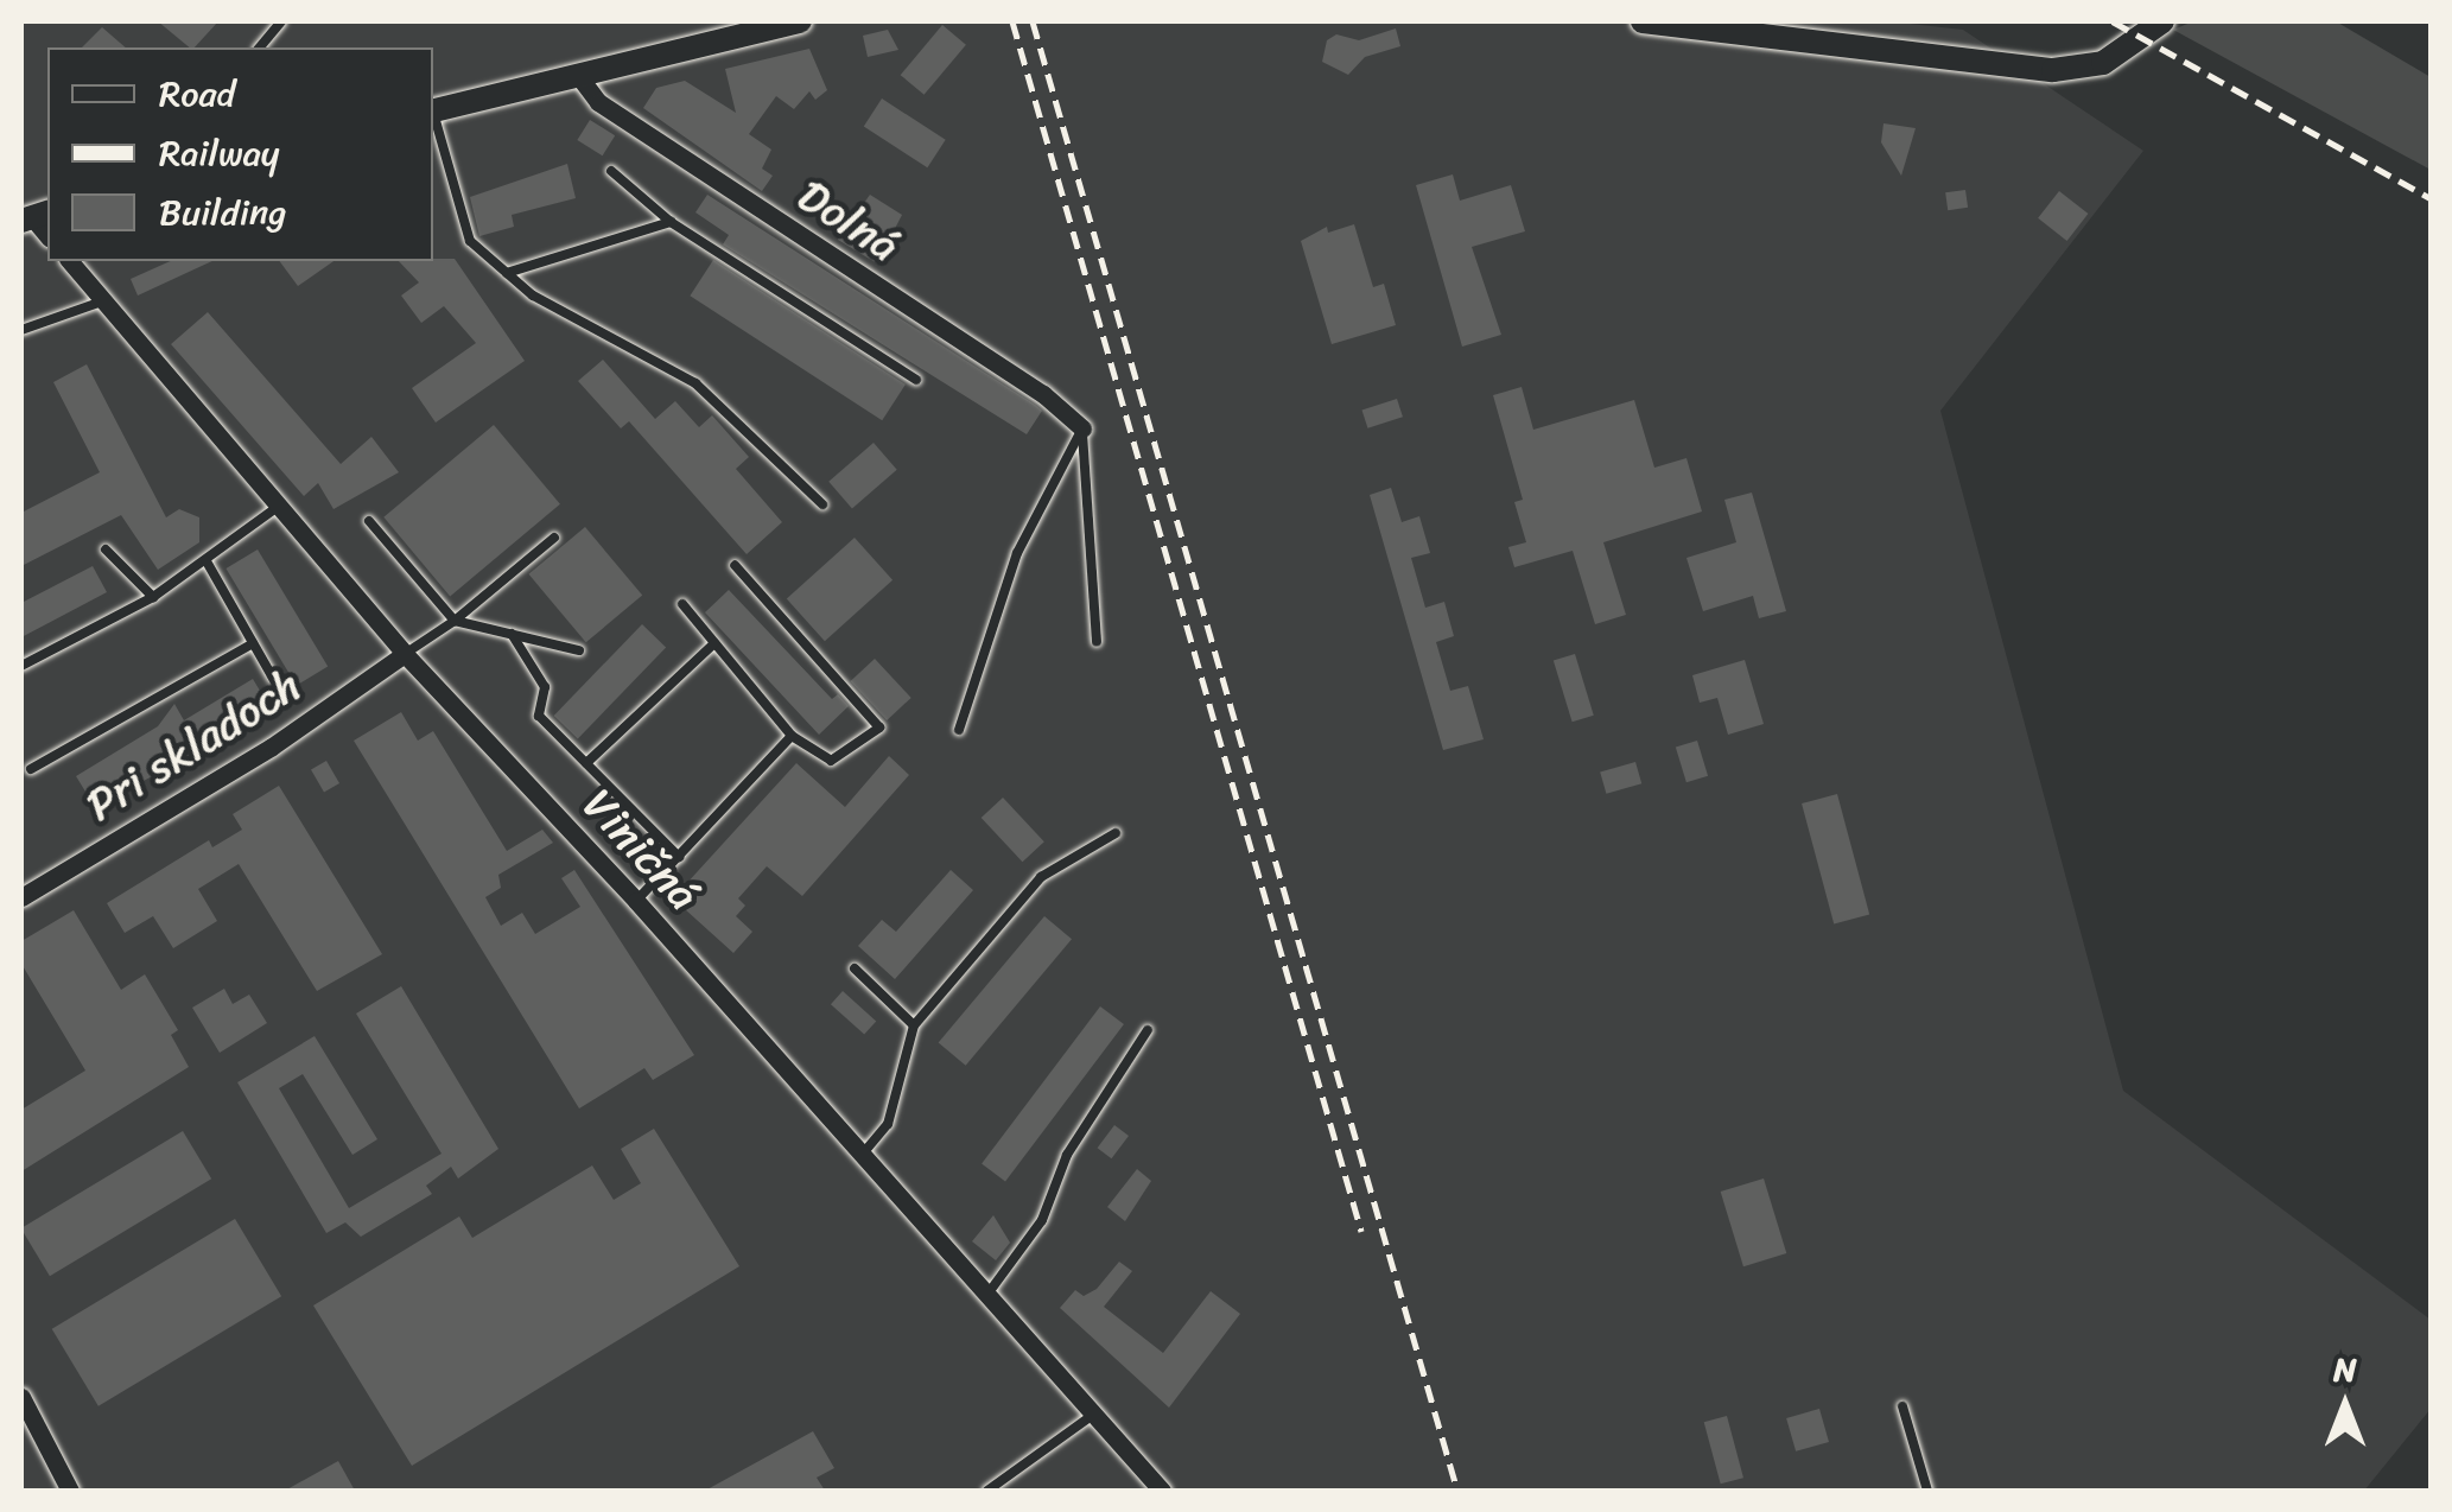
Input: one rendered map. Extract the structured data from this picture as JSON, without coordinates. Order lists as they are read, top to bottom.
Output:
{
  "streets": {
    "street": ["Dolná", "Pri skladoch", "Viničná"]
  },
  "crossings": [
    ["Pri skladoch", "Viničná"]
  ],
  "legend": ["Road", "Railway", "Building"],
  "north": "top"
}
